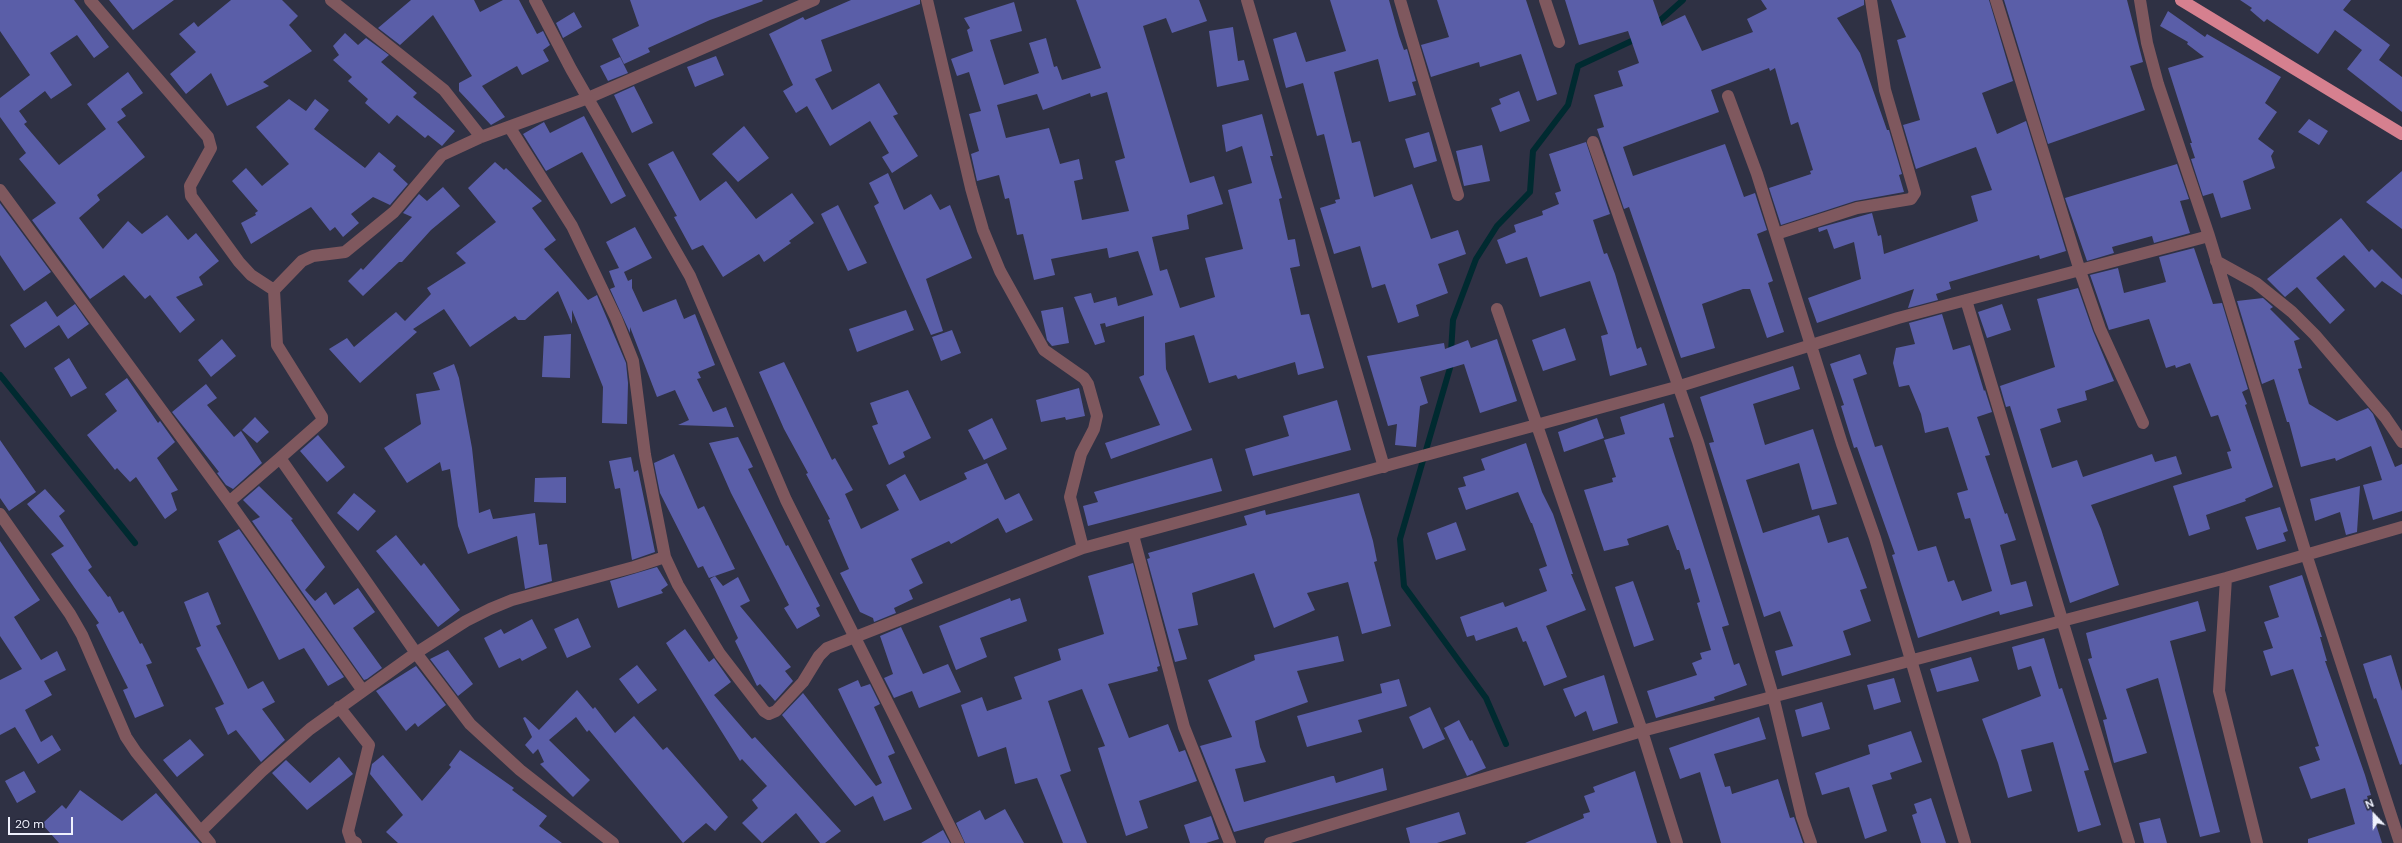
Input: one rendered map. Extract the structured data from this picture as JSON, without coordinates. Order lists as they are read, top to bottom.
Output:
{
  "scale_bar": "20 m",
  "north": "top"
}
